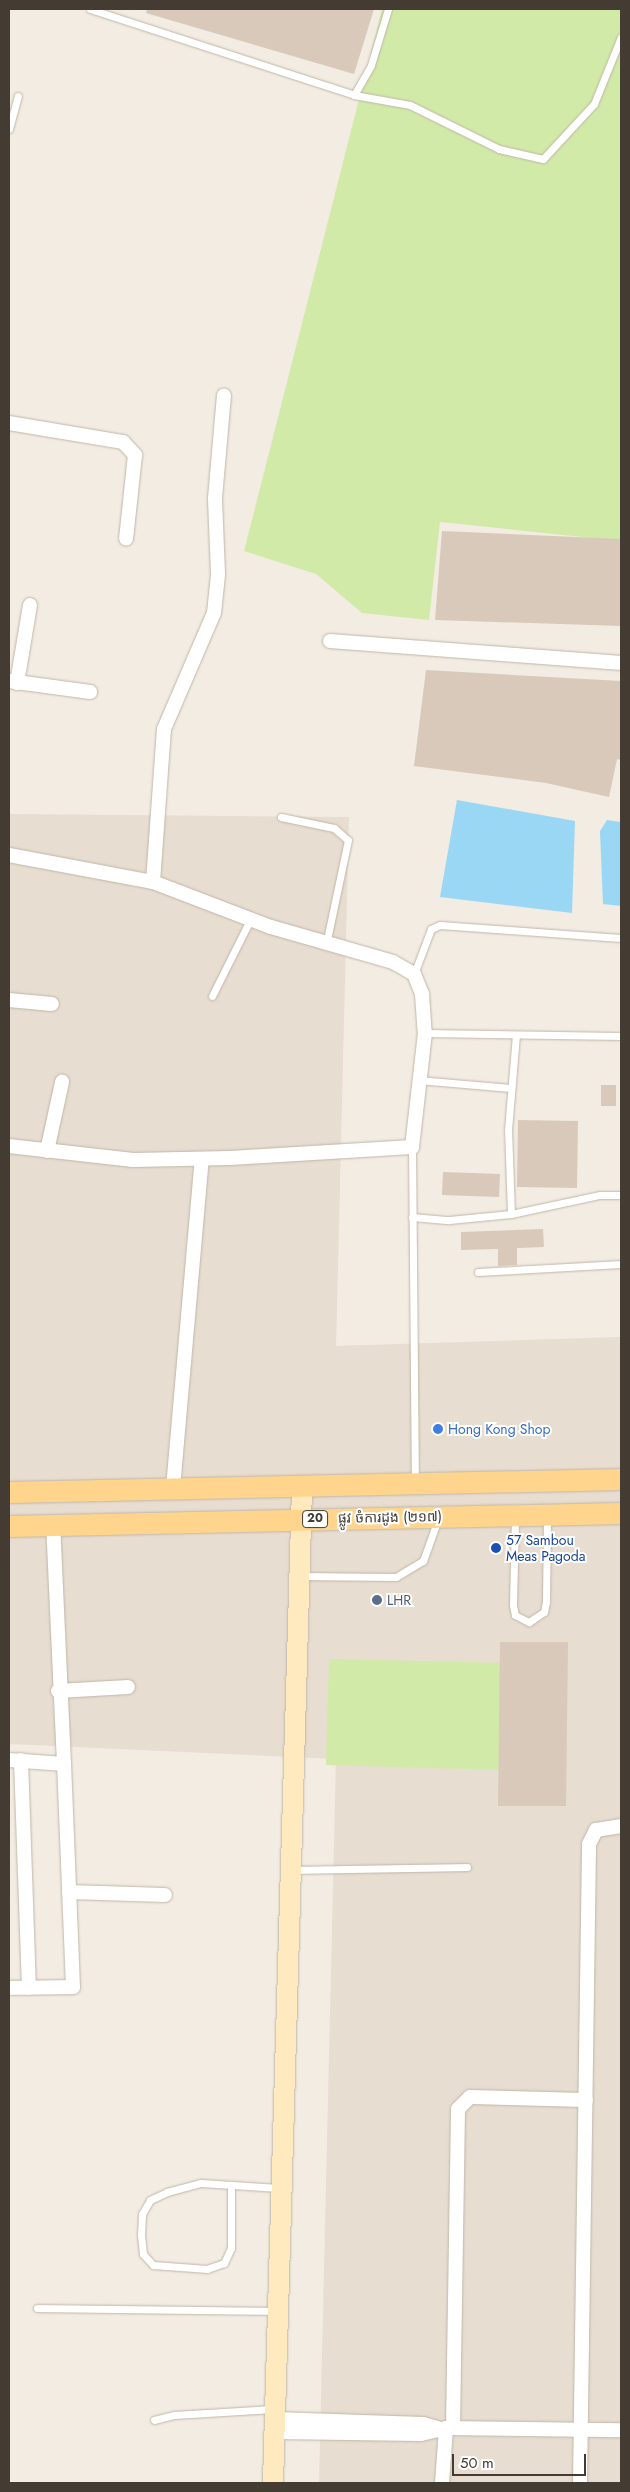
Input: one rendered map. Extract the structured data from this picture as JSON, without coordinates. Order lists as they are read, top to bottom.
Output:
{
  "streets": {
    "main road": ["ផ្លូវ ចំការដូង (២១៧)", "20"]
  },
  "places": ["Hong Kong Shop", "57 Sambou Meas Pagoda", "LHR"],
  "scale_bar": "50 m"
}
